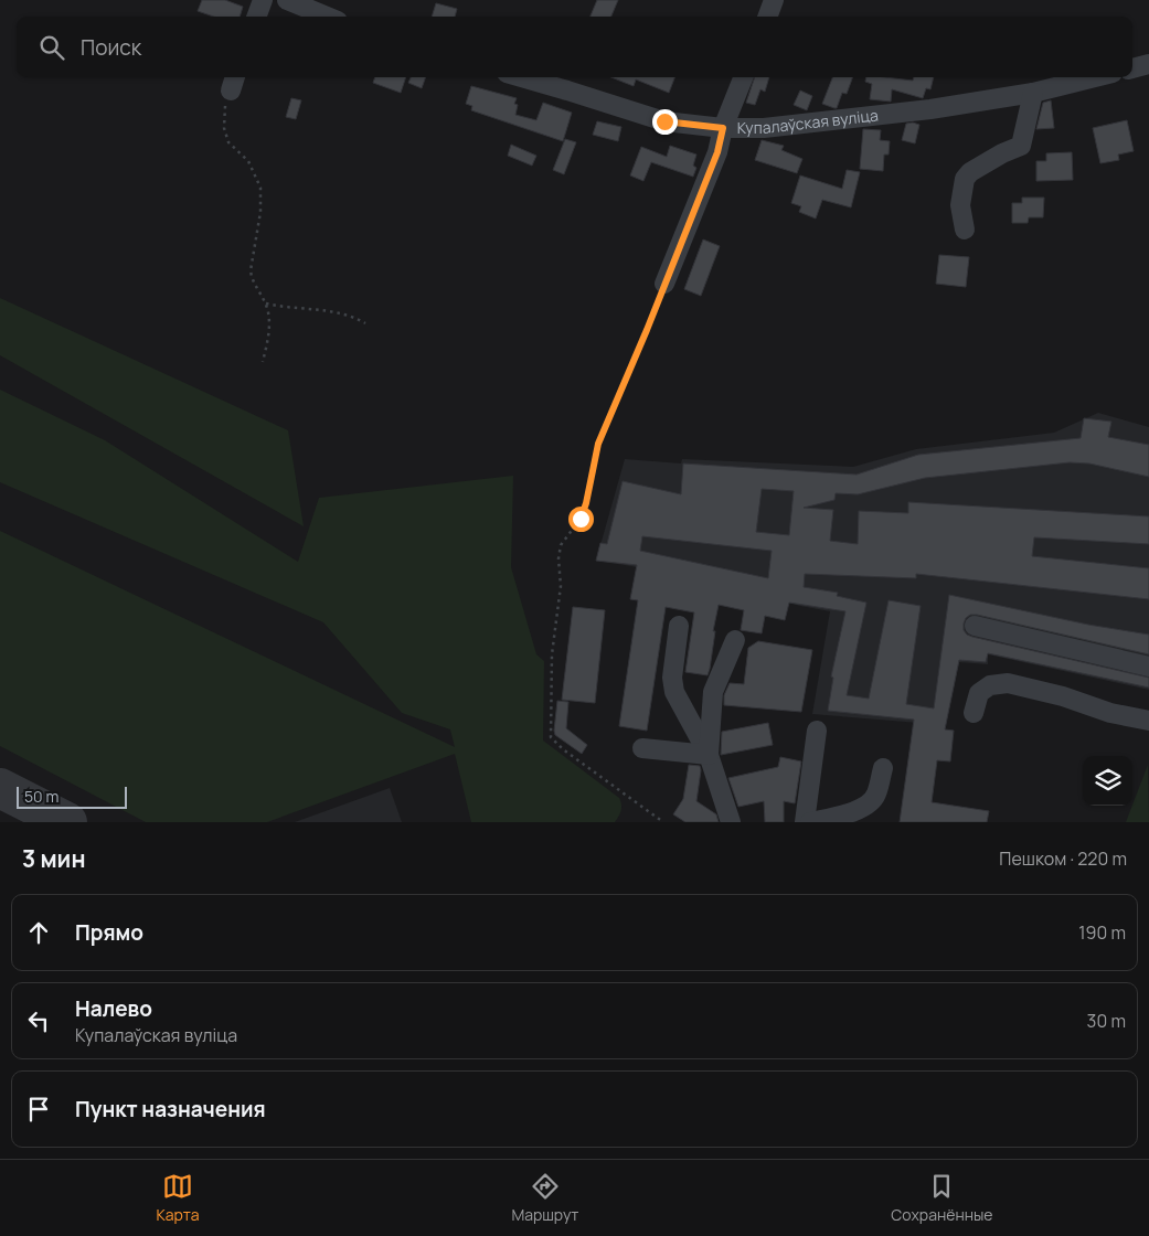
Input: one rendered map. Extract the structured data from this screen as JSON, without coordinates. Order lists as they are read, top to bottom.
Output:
{
  "streets": {
    "street": ["Купалаўская вуліца"]
  },
  "scale_bar": "50 m",
  "page": {
    "search": "Поиск",
    "scale": "50 m",
    "heading": ["3 мин", "Пешком · 220 m"],
    "list": [
      ["Прямо", "190 m"],
      ["Налево", "Купалаўская вуліца", "30 m"],
      "Пункт назначения"
    ],
    "nav": ["Карта", "Маршрут", "Сохранённые"]
  }
}
